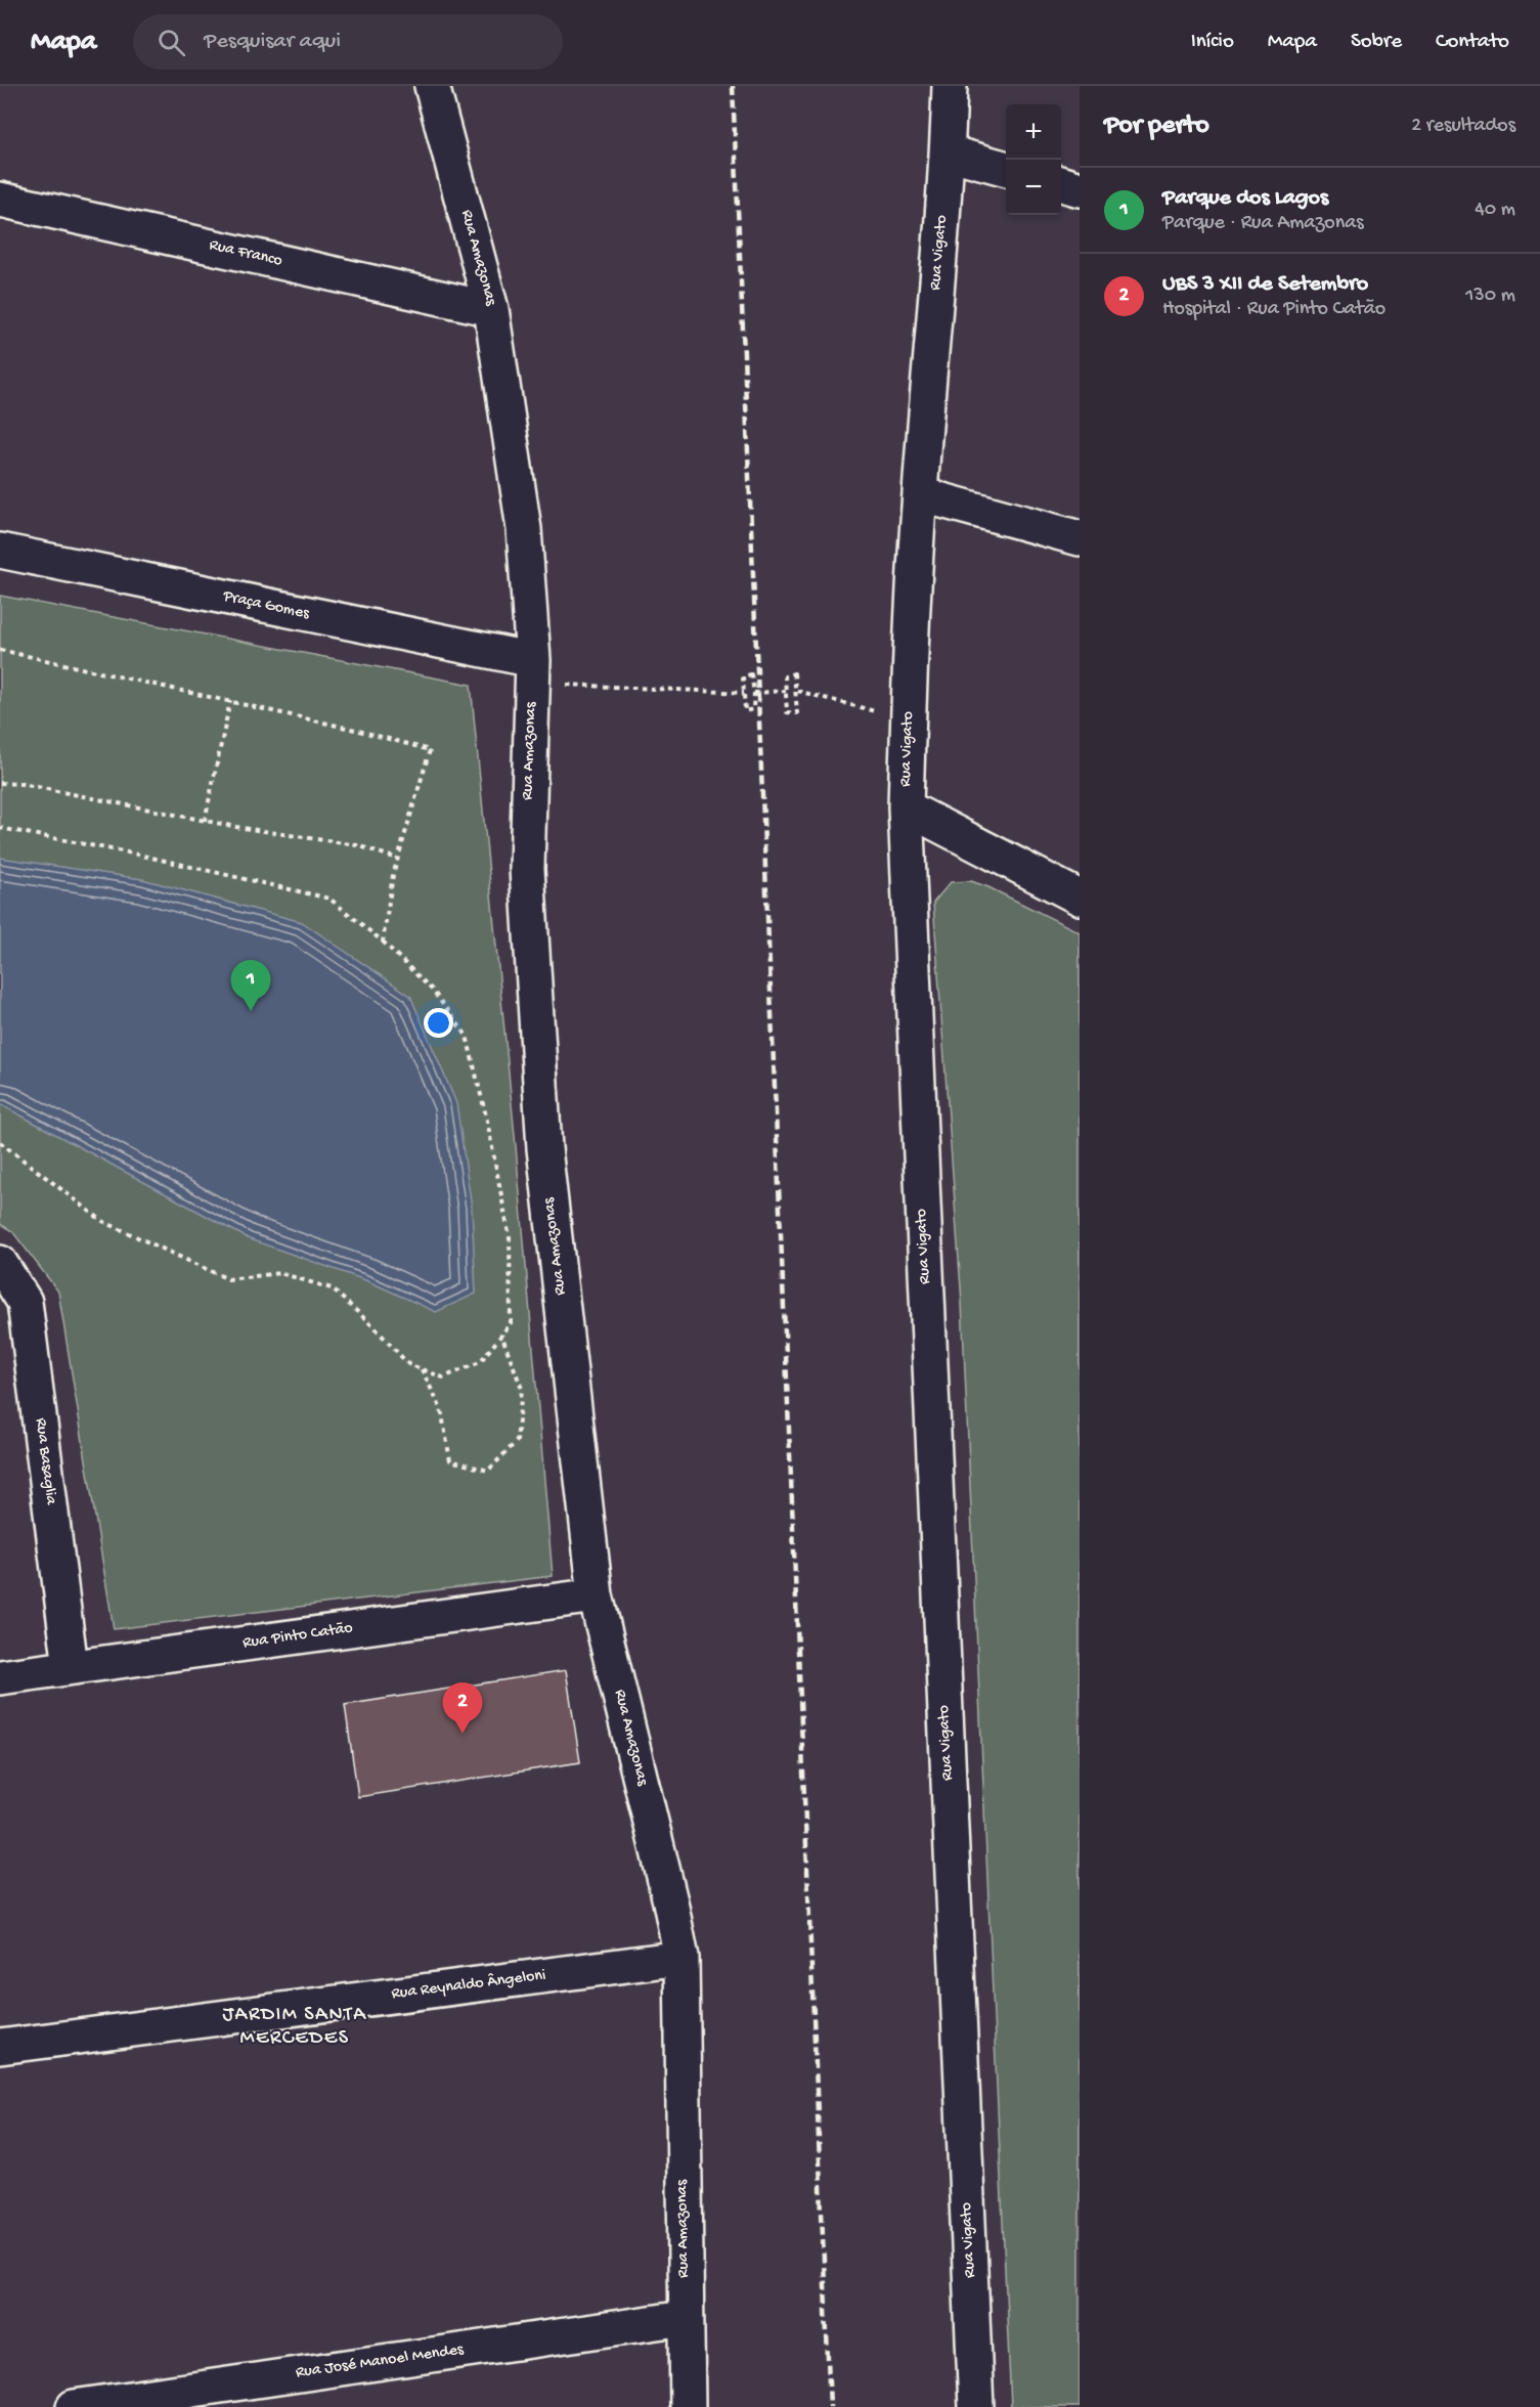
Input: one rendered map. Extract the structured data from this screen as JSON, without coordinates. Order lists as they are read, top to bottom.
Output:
{
  "streets": {
    "street": [
      "Rua Vigato",
      "Rua Franco",
      "Rua Amazonas",
      "Praça Gomes",
      "Rua Basaglia",
      "Rua Pinto Catão",
      "Rua Reynaldo Ângeloni",
      "Rua José Manoel Mendes"
    ]
  },
  "crossings": [
    ["Rua Franco", "Rua Amazonas"],
    ["Rua Amazonas", "Praça Gomes"],
    ["Rua Amazonas", "Rua Pinto Catão"],
    ["Rua Amazonas", "Rua Reynaldo Ângeloni"],
    ["Rua Amazonas", "Rua José Manoel Mendes"],
    ["Rua Basaglia", "Rua Pinto Catão"]
  ],
  "districts": ["JARDIM SANTA MERCEDES"],
  "page": {
    "header": "Mapa",
    "search": "Pesquisar aqui",
    "nav": [
      "Início",
      "Mapa",
      "Sobre",
      "Contato"
    ],
    "heading": ["Por perto", "2 resultados"],
    "map_buttons": ["+", "−"],
    "list": [
      {
        "mark": "1",
        "name": "Parque dos Lagos",
        "note": "Parque · Rua Amazonas",
        "value": "40 m"
      },
      {
        "mark": "2",
        "name": "UBS 3 XII de Setembro",
        "note": "Hospital · Rua Pinto Catão",
        "value": "130 m"
      }
    ],
    "pins": ["1", "2"]
  }
}
